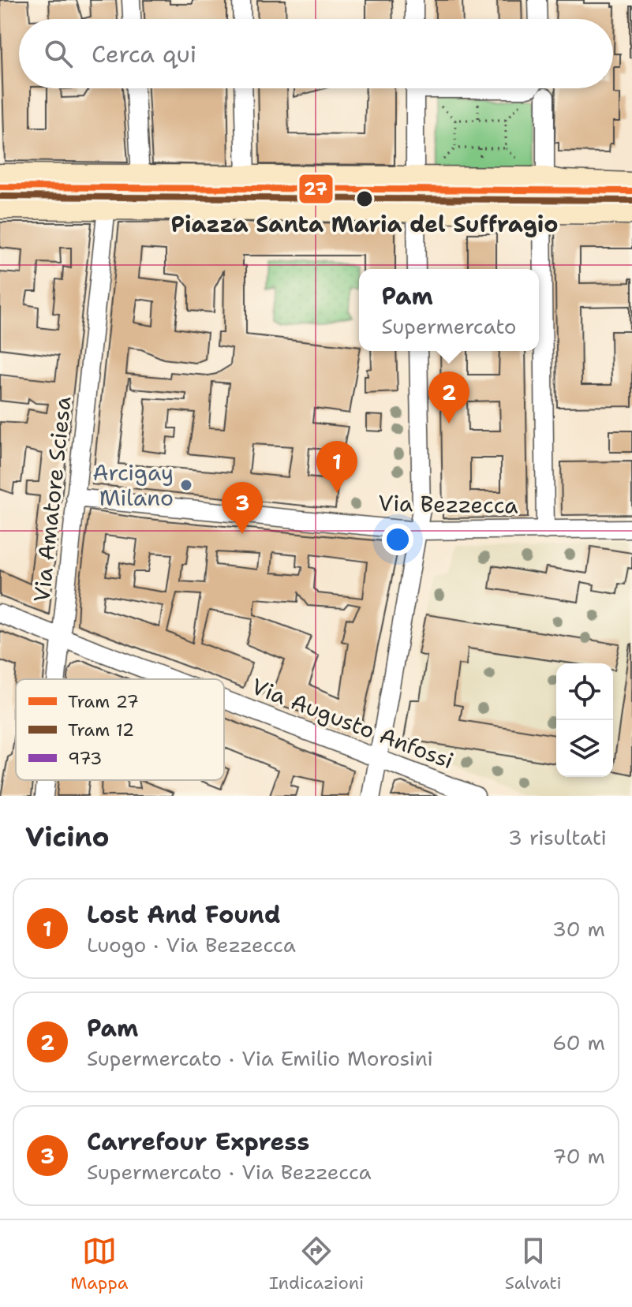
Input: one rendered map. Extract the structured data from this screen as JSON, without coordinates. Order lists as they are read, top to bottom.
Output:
{
  "streets": {
    "street": ["Via Amatore Sciesa", "Via Bezzecca", "Via Augusto Anfossi"]
  },
  "crossings": [
    ["Via Amatore Sciesa", "Via Bezzecca"],
    ["Via Amatore Sciesa", "Via Augusto Anfossi"]
  ],
  "places": ["Piazza Santa Maria del Suffragio", "Arcigay Milano"],
  "lines": ["tram line 27", "tram line 12"],
  "legend": ["Tram 27", "Tram 12", "973"],
  "page": {
    "search": "Cerca qui",
    "popup": ["Pam", "Supermercato"],
    "pins": ["2", "1", "3"],
    "heading": ["Vicino", "3 risultati"],
    "list": [
      {
        "mark": "1",
        "name": "Lost And Found",
        "note": "Luogo · Via Bezzecca",
        "value": "30 m"
      },
      {
        "mark": "2",
        "name": "Pam",
        "note": "Supermercato · Via Emilio Morosini",
        "value": "60 m"
      },
      {
        "mark": "3",
        "name": "Carrefour Express",
        "note": "Supermercato · Via Bezzecca",
        "value": "70 m"
      }
    ],
    "nav": ["Mappa", "Indicazioni", "Salvati"]
  }
}
